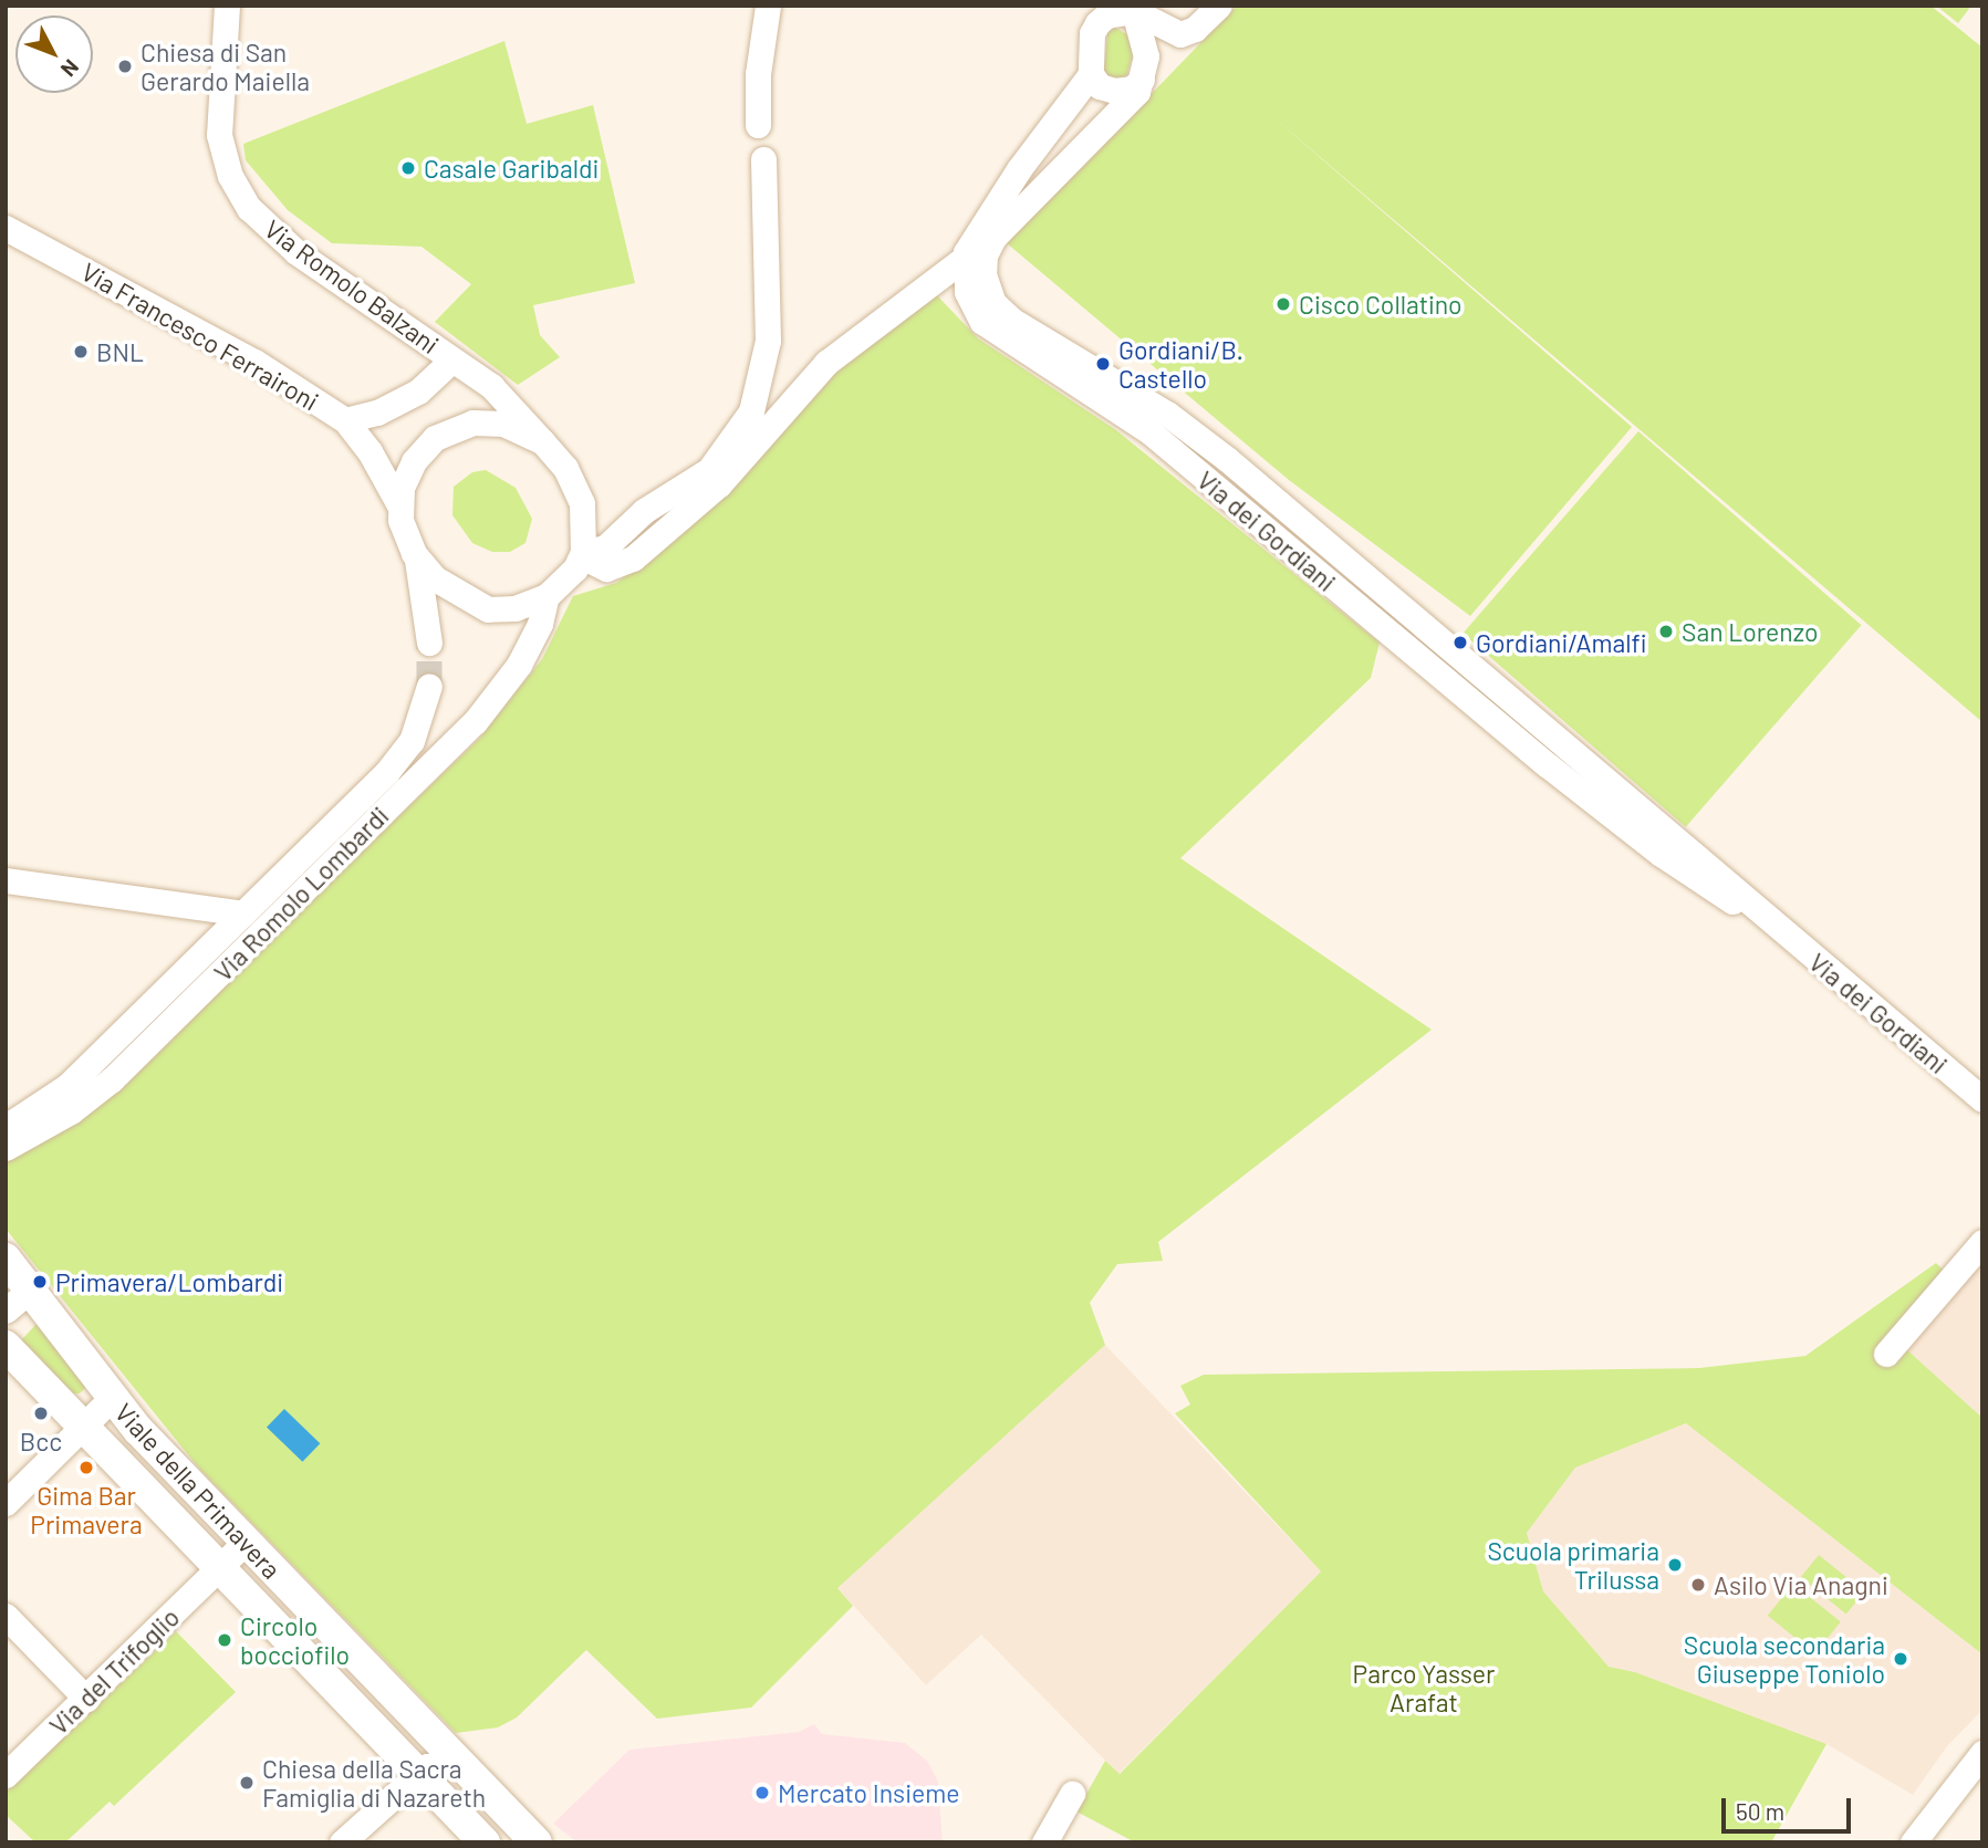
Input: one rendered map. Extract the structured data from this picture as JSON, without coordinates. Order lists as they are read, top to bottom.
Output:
{
  "streets": {
    "main road": ["Viale della Primavera"],
    "street": [
      "Via Romolo Balzani",
      "Via Francesco Ferraironi",
      "Via dei Gordiani",
      "Via Romolo Lombardi",
      "Via del Trifoglio"
    ]
  },
  "crossings": [
    ["Via Romolo Balzani", "Via Francesco Ferraironi"],
    ["Via Romolo Balzani", "Via Romolo Lombardi"],
    ["Via Francesco Ferraironi", "Via Romolo Lombardi"],
    ["Viale della Primavera", "Via del Trifoglio"]
  ],
  "parks": ["Parco Yasser Arafat"],
  "places": [
    "Chiesa di San Gerardo Maiella",
    "Casale Garibaldi",
    "Cisco Collatino",
    "BNL",
    "Gordiani/B. Castello",
    "San Lorenzo",
    "Gordiani/Amalfi",
    "Primavera/Lombardi",
    "Bcc",
    "Gima Bar Primavera",
    "Scuola primaria Trilussa",
    "Asilo Via Anagni",
    "Circolo bocciofilo",
    "Scuola secondaria Giuseppe Toniolo",
    "Chiesa della Sacra Famiglia di Nazareth",
    "Mercato Insieme"
  ],
  "scale_bar": "50 m",
  "north": "bottom right"
}
